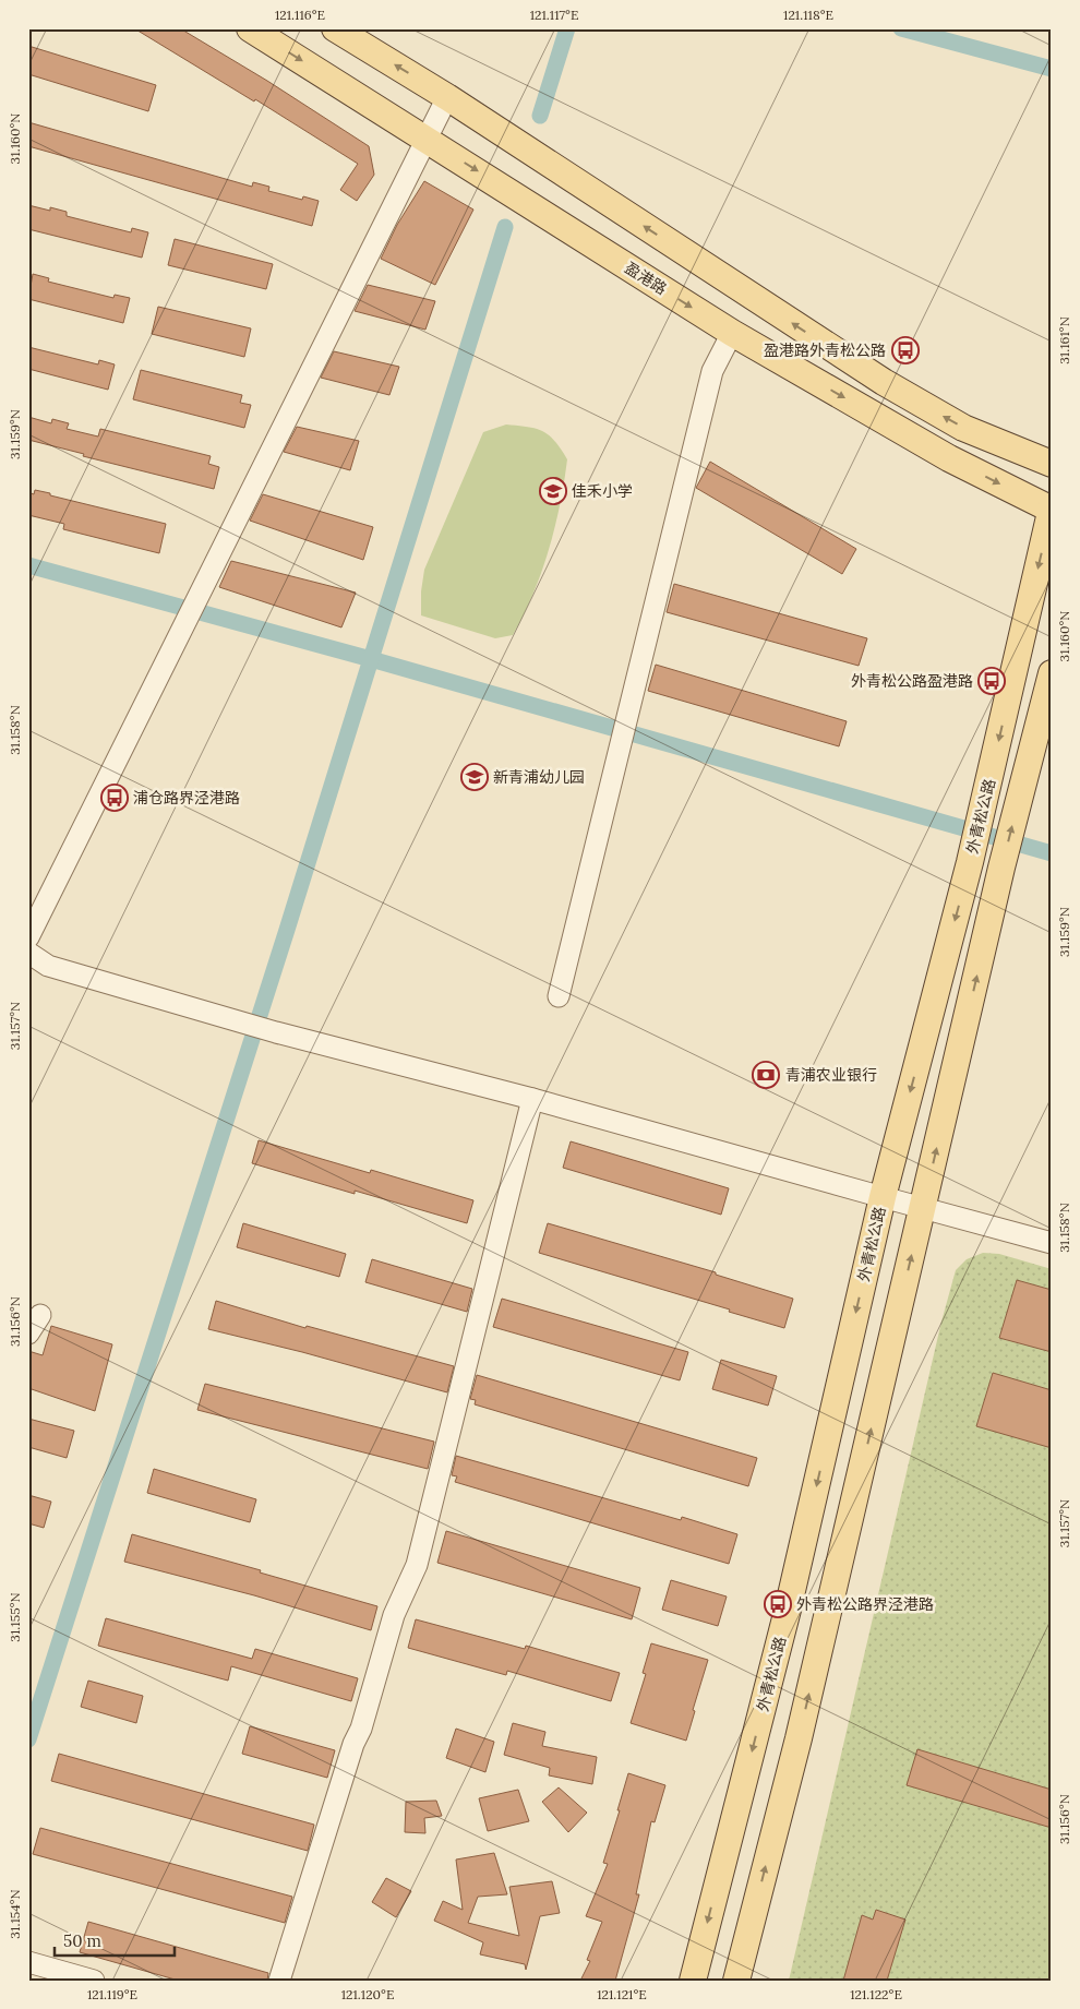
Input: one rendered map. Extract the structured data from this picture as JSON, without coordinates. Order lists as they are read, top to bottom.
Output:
{
  "streets": {
    "main road": ["盈港路", "外青松公路"]
  },
  "crossings": [
    ["盈港路", "外青松公路"]
  ],
  "places": {
    "bus stop": [
      "盈港路外青松公路",
      "外青松公路盈港路",
      "浦仓路界泾港路",
      "外青松公路界泾港路"
    ],
    "school or university": ["佳禾小学", "新青浦幼儿园"],
    "bank": ["青浦农业银行"]
  },
  "scale_bar": "50 m",
  "coordinates": [
    "121.116°E",
    "121.117°E",
    "121.118°E",
    "31.160°N",
    "31.161°N",
    "31.159°N",
    "31.158°N",
    "31.157°N",
    "31.156°N",
    "31.155°N",
    "31.154°N",
    "121.119°E",
    "121.120°E",
    "121.121°E",
    "121.122°E"
  ]
}
